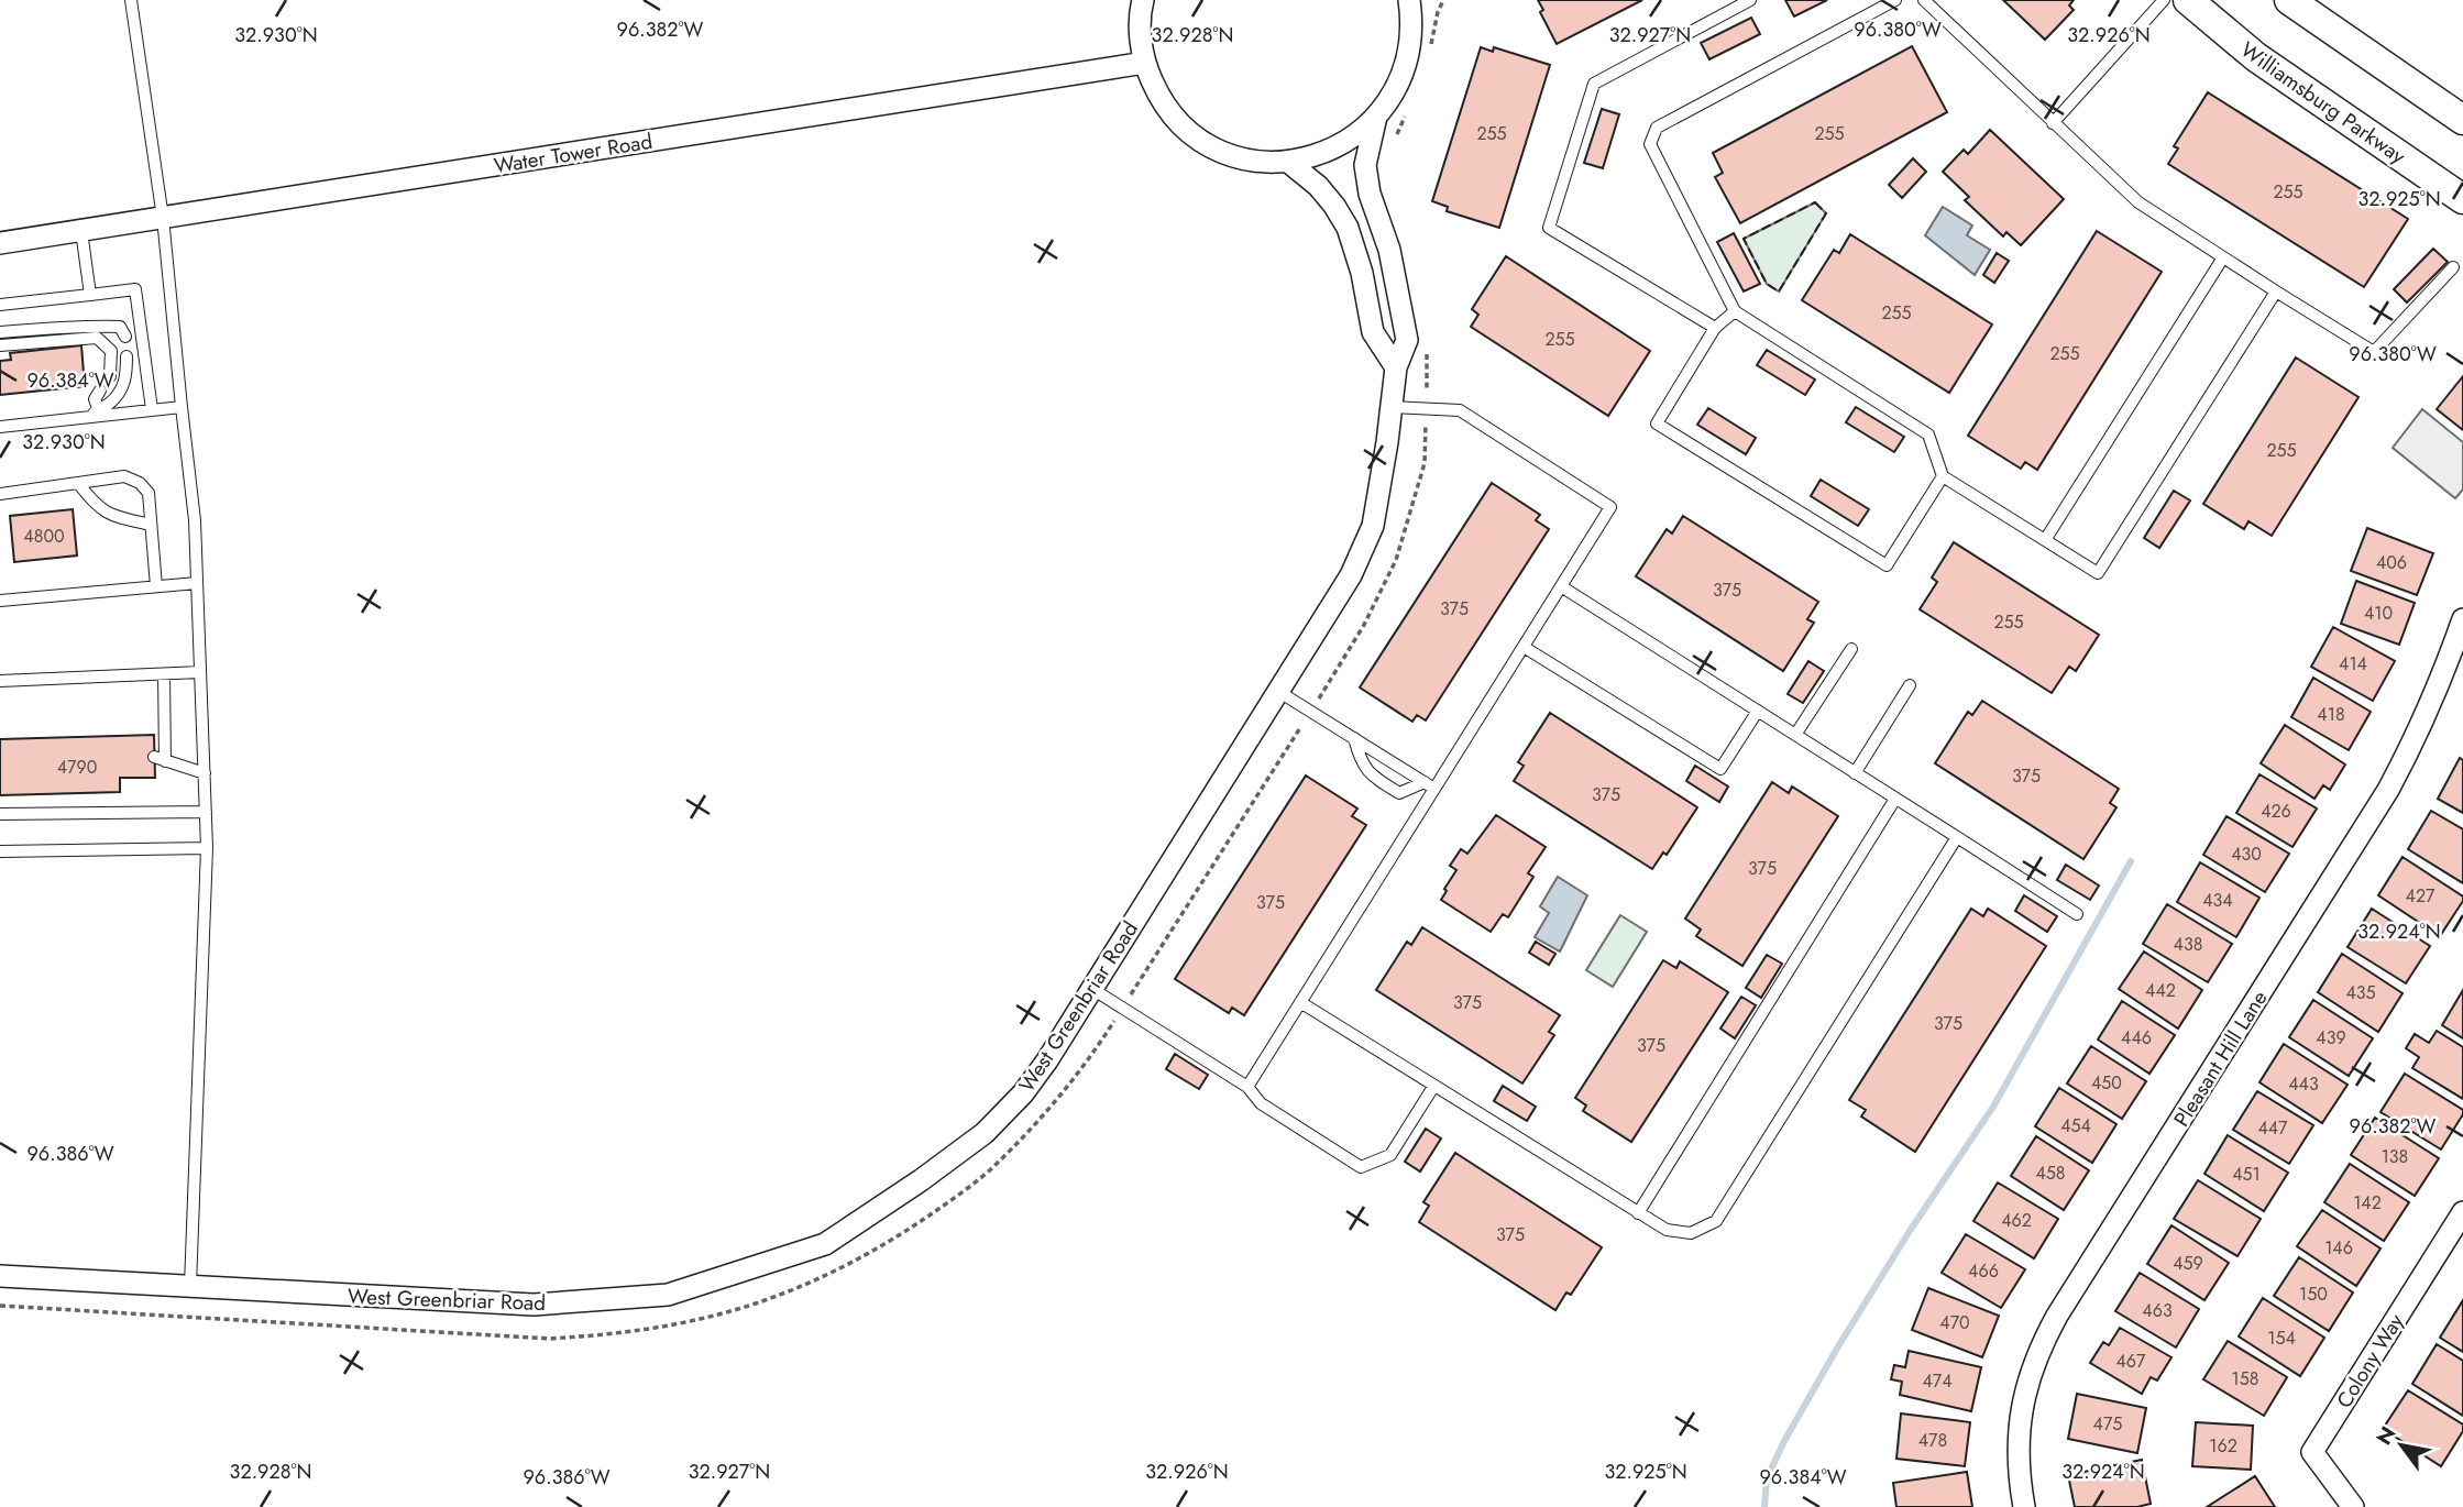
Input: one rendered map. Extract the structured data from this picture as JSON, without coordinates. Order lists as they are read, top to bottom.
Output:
{
  "streets": {
    "street": [
      "Williamsburg Parkway",
      "Water Tower Road",
      "West Greenbriar Road",
      "Pleasant Hill Lane",
      "Colony Way"
    ]
  },
  "house_numbers": [
    "255",
    "255",
    "255",
    "255",
    "255",
    "255",
    "255",
    "4800",
    "406",
    "375",
    "375",
    "410",
    "255",
    "414",
    "418",
    "4790",
    "375",
    "375",
    "426",
    "430",
    "375",
    "427",
    "434",
    "375",
    "438",
    "442",
    "435",
    "375",
    "375",
    "446",
    "439",
    "375",
    "450",
    "443",
    "454",
    "447",
    "138",
    "458",
    "451",
    "142",
    "462",
    "375",
    "146",
    "459",
    "466",
    "150",
    "463",
    "470",
    "154",
    "467",
    "158",
    "474",
    "475",
    "478",
    "162"
  ],
  "north": "top left",
  "coordinates": [
    "96.382°W",
    "96.380°W",
    "32.930°N",
    "32.928°N",
    "32.927°N",
    "32.926°N",
    "32.925°N",
    "96.384°W",
    "32.924°N",
    "96.386°W"
  ]
}
